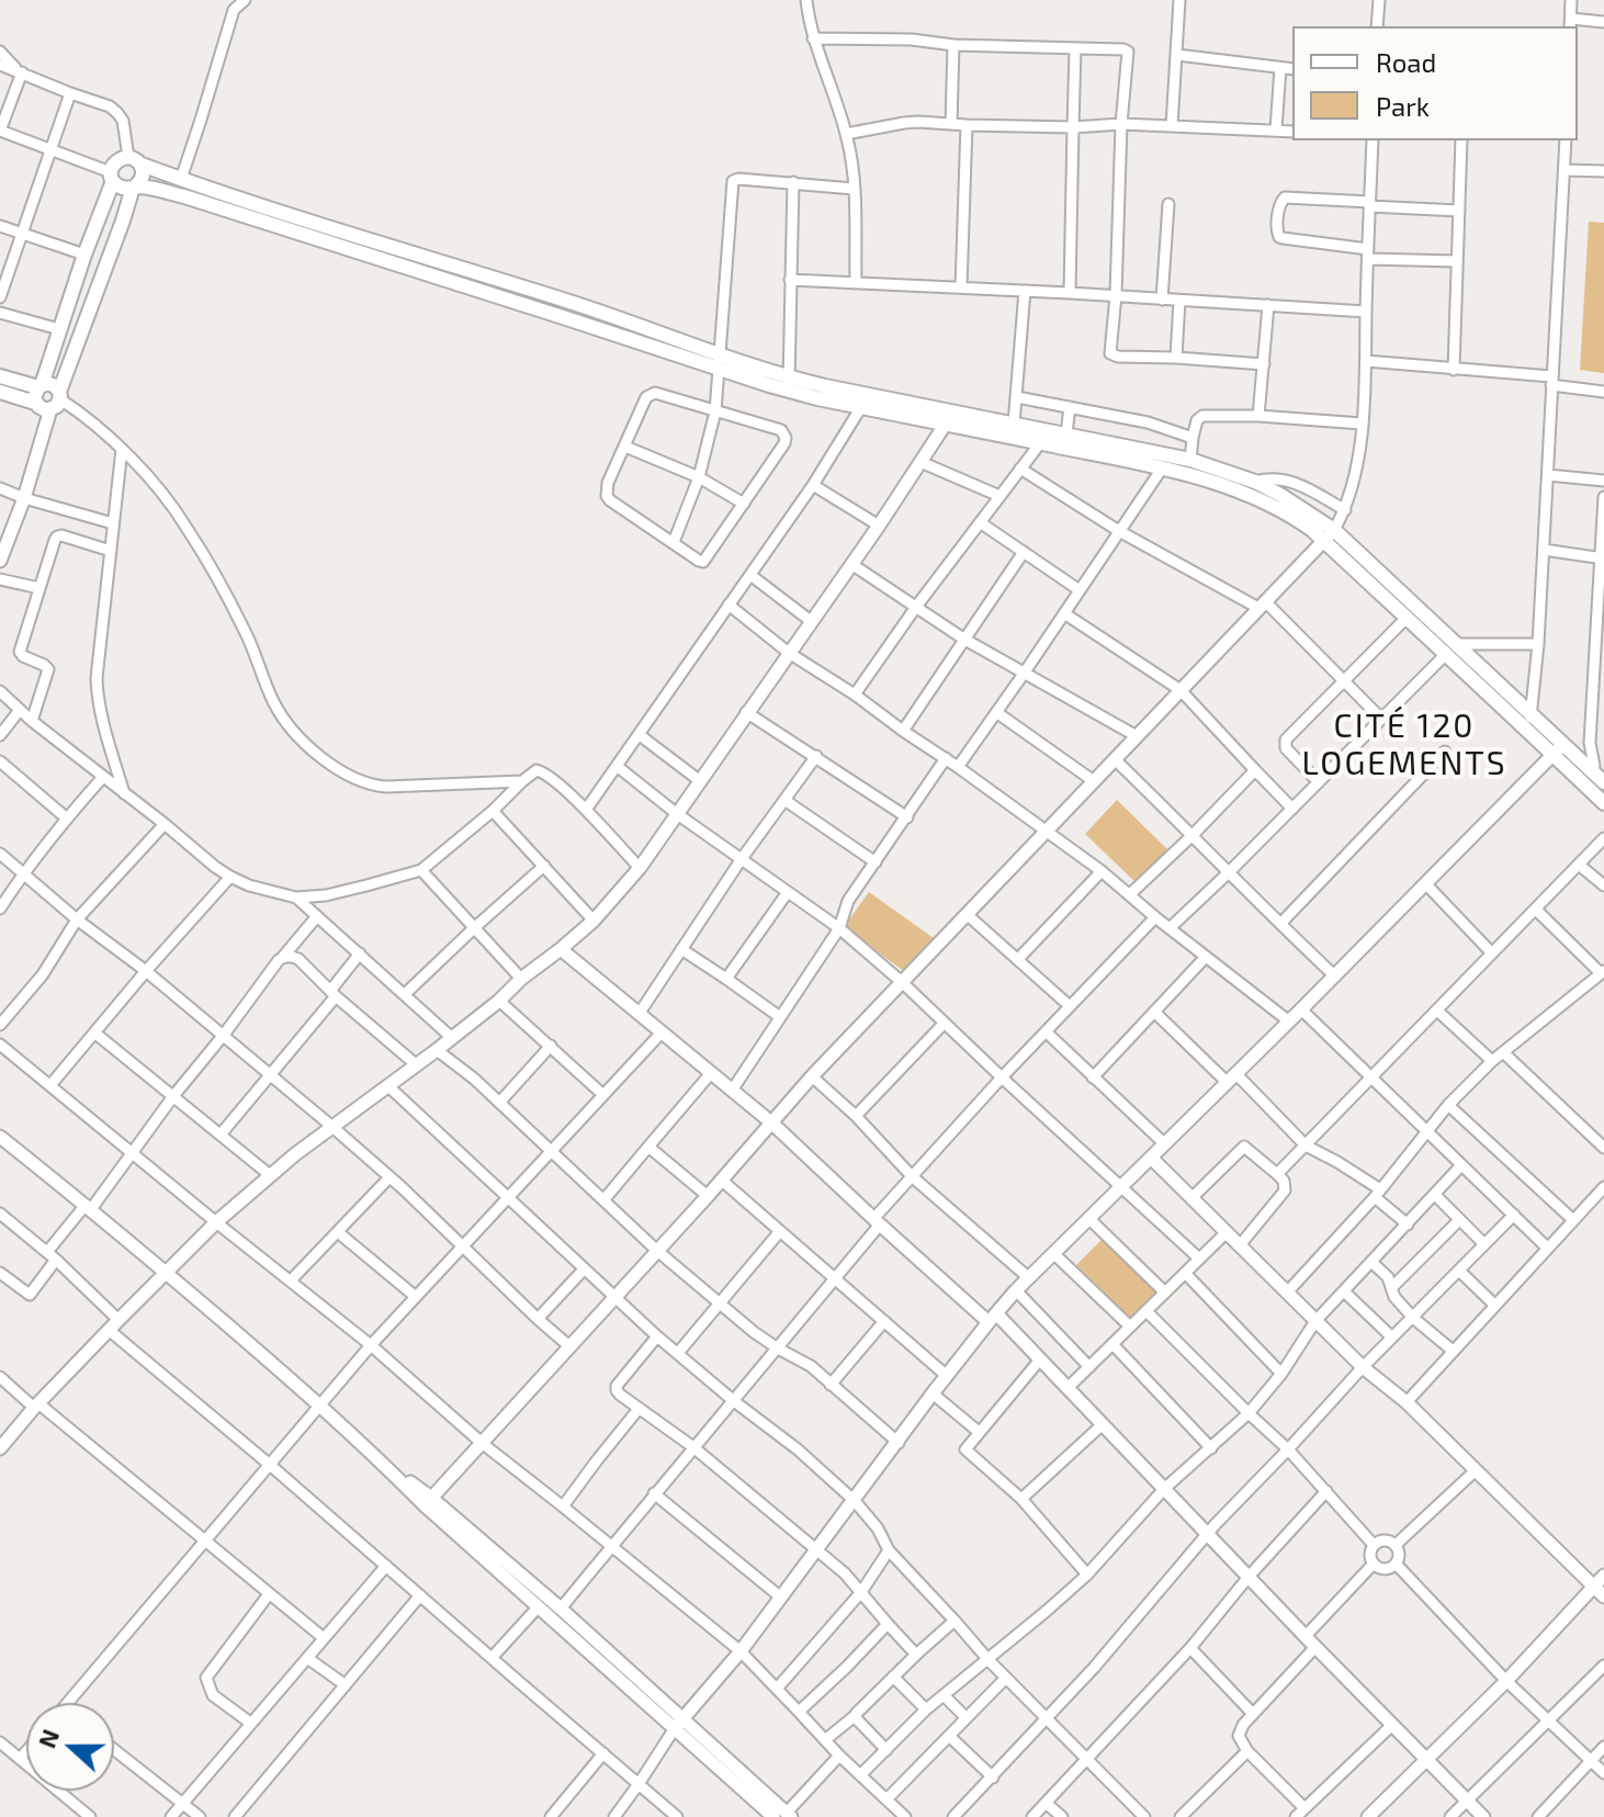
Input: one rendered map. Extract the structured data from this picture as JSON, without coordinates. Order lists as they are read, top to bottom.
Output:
{
  "districts": ["CITÉ 120 LOGEMENTS"],
  "legend": ["Road", "Park"],
  "north": "left"
}
